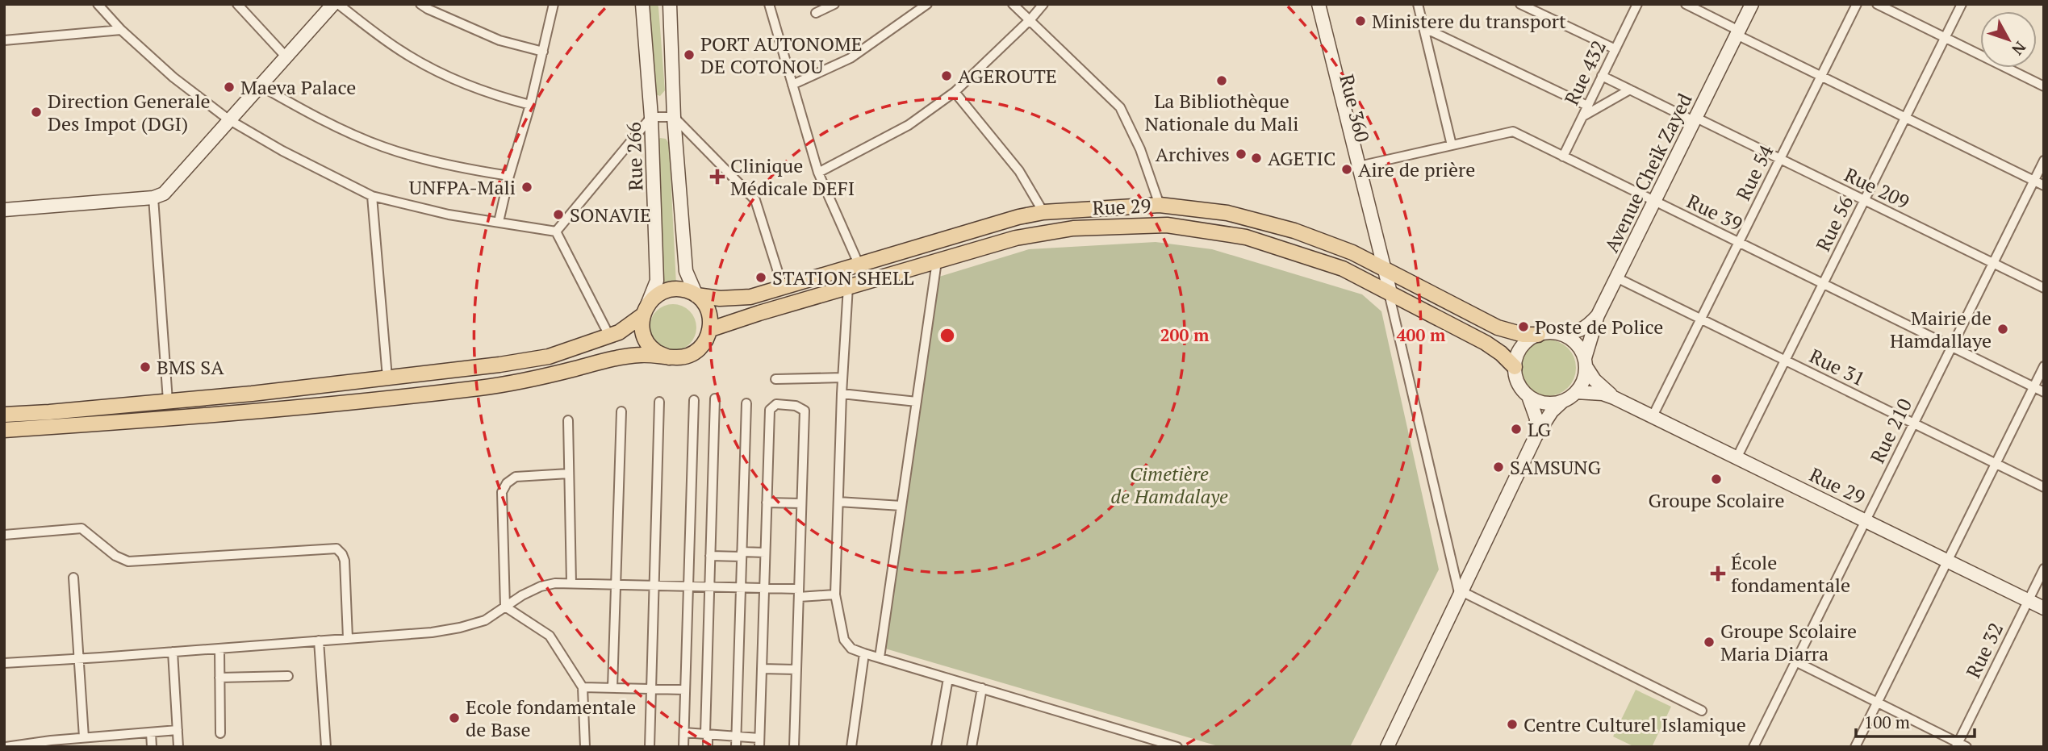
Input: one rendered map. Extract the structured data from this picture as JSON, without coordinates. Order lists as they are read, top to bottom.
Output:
{
  "streets": {
    "main road": [
      "Rue 360",
      "Rue 266",
      "Avenue Cheik Zayed",
      "Rue 29"
    ],
    "street": [
      "Rue 432",
      "Rue 54",
      "Rue 209",
      "Rue 39",
      "Rue 56",
      "Rue 31",
      "Rue 210",
      "Rue 32"
    ]
  },
  "crossings": [
    ["Rue 432", "Rue 209"],
    ["Rue 432", "Rue 39"],
    ["Rue 360", "Rue 29"],
    ["Rue 266", "Rue 29"],
    ["Avenue Cheik Zayed", "Rue 209"],
    ["Avenue Cheik Zayed", "Rue 29"],
    ["Avenue Cheik Zayed", "Rue 39"],
    ["Avenue Cheik Zayed", "Rue 31"],
    ["Rue 54", "Rue 209"],
    ["Rue 54", "Rue 29"],
    ["Rue 54", "Rue 39"],
    ["Rue 54", "Rue 31"],
    ["Rue 209", "Rue 56"],
    ["Rue 209", "Rue 210"],
    ["Rue 29", "Rue 56"],
    ["Rue 29", "Rue 210"],
    ["Rue 29", "Rue 32"],
    ["Rue 39", "Rue 56"],
    ["Rue 39", "Rue 210"],
    ["Rue 56", "Rue 31"],
    ["Rue 31", "Rue 210"]
  ],
  "parks": ["Cimetière de Hamdalaye"],
  "places": {
    "other": [
      "Ministere du transport",
      "PORT AUTONOME DE COTONOU",
      "AGEROUTE",
      "La Bibliothèque Nationale du Mali",
      "Maeva Palace",
      "Direction Generale Des Impot (DGI)",
      "Archives",
      "AGETIC",
      "Aire de prière",
      "UNFPA-Mali",
      "SONAVIE",
      "STATION SHELL",
      "Poste de Police",
      "Mairie de Hamdallaye",
      "BMS SA",
      "LG",
      "SAMSUNG",
      "Groupe Scolaire",
      "Groupe Scolaire Maria Diarra",
      "Ecole fondamentale de Base",
      "Centre Culturel Islamique"
    ],
    "health": ["Clinique Médicale DEFI", "École fondamentale"]
  },
  "scale_bar": "100 m",
  "north": "bottom right",
  "rings": ["200 m", "400 m"]
}
